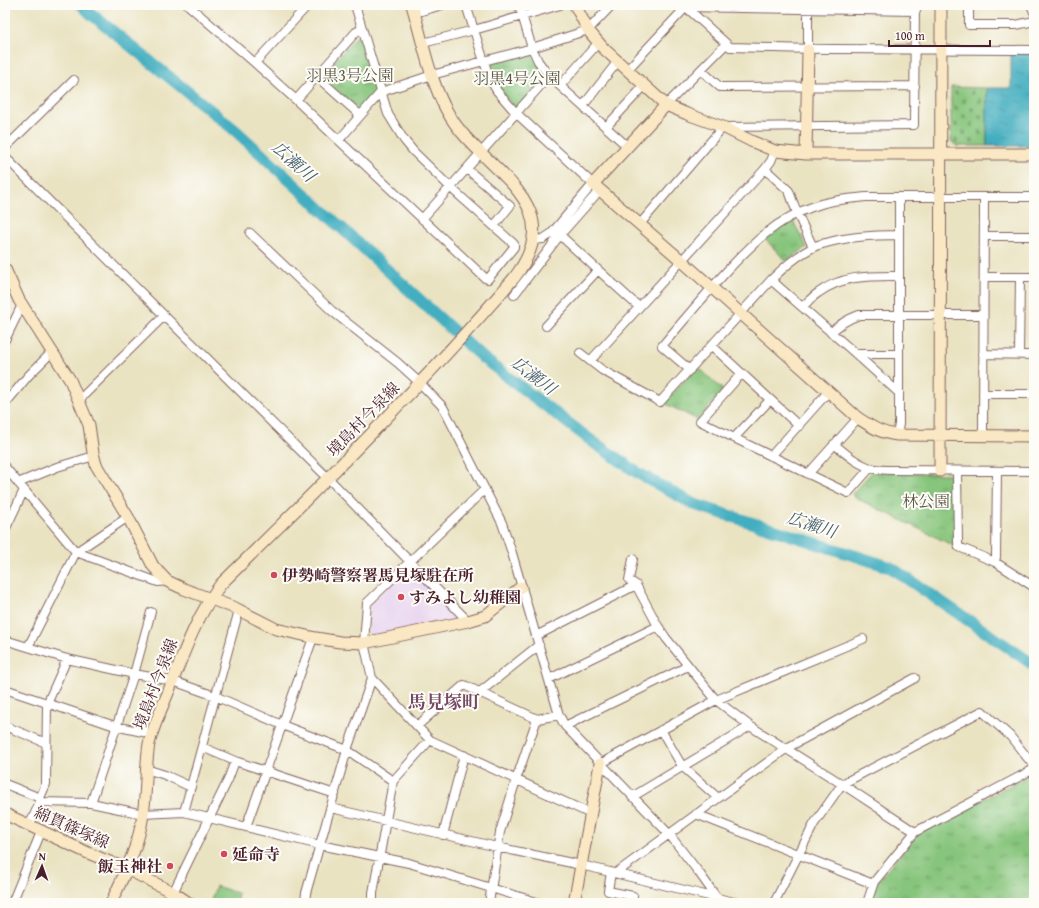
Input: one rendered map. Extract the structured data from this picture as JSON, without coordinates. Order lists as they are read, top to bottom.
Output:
{
  "streets": {
    "street": ["境島村今泉線", "綿貫篠塚線"]
  },
  "crossings": [
    ["境島村今泉線", "綿貫篠塚線"]
  ],
  "districts": ["馬見塚町"],
  "water": ["広瀬川"],
  "parks": ["羽黒3号公園", "羽黒4号公園", "林公園"],
  "places": [
    "伊勢崎警察署馬見塚駐在所",
    "すみよし幼稚園",
    "延命寺",
    "飯玉神社"
  ],
  "scale_bar": "100 m",
  "north": "top"
}
